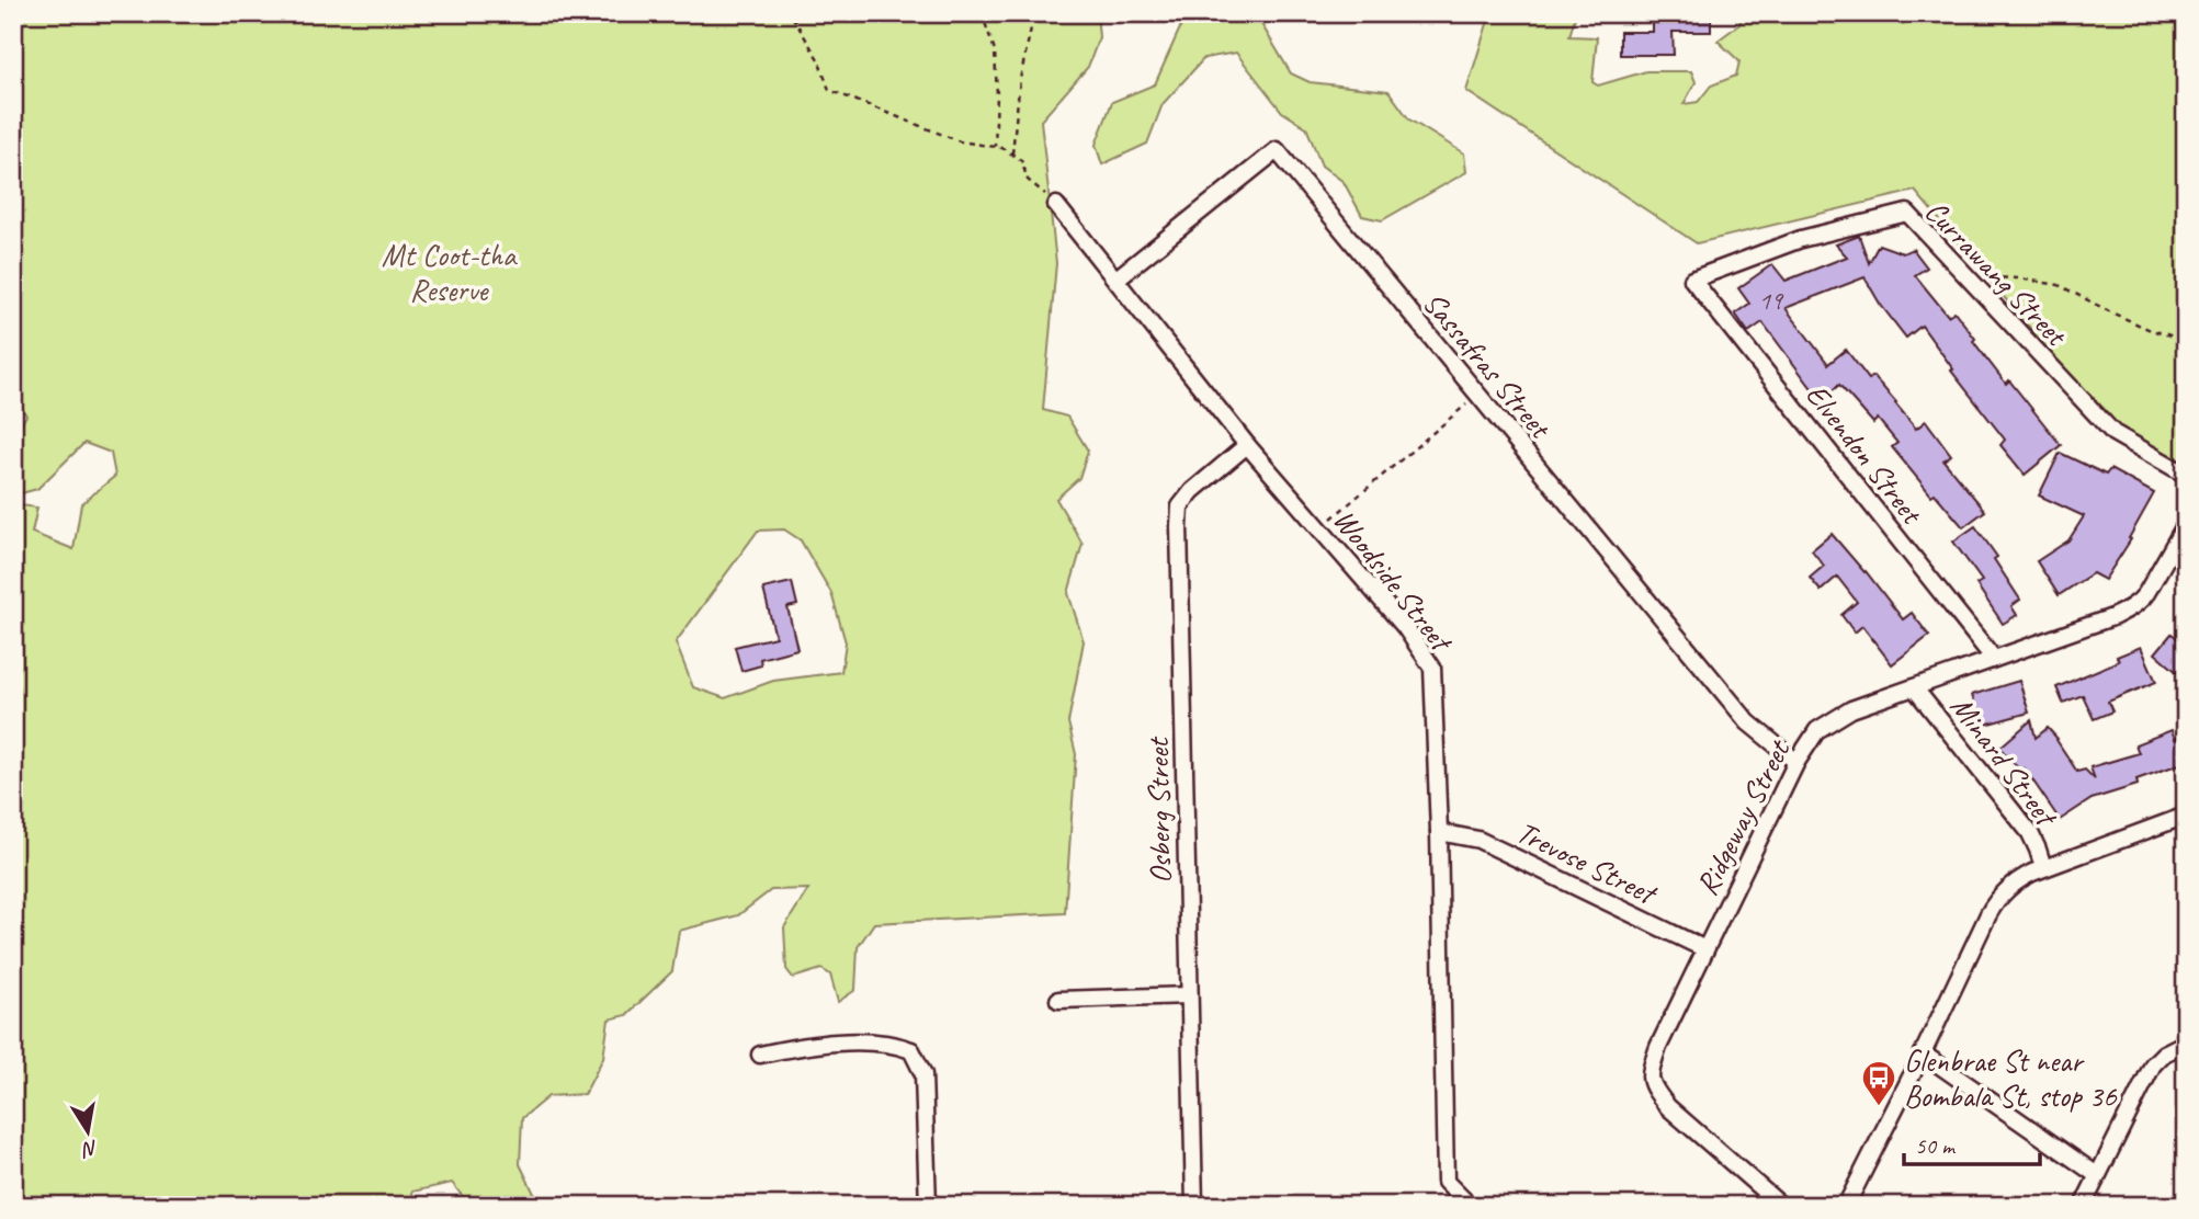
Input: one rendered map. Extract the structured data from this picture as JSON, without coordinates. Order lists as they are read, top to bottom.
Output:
{
  "streets": {
    "street": [
      "Currawang Street",
      "Sassafras Street",
      "Elvendon Street",
      "Woodside Street",
      "Minard Street",
      "Osberg Street",
      "Ridgeway Street",
      "Trevose Street"
    ]
  },
  "crossings": [
    ["Currawang Street", "Elvendon Street"],
    ["Sassafras Street", "Woodside Street"],
    ["Sassafras Street", "Ridgeway Street"],
    ["Elvendon Street", "Ridgeway Street"],
    ["Woodside Street", "Osberg Street"],
    ["Woodside Street", "Trevose Street"],
    ["Minard Street", "Ridgeway Street"],
    ["Ridgeway Street", "Trevose Street"]
  ],
  "parks": ["Mt Coot-tha Reserve"],
  "places": {
    "bus stop": ["Glenbrae St near Bombala St, stop 36"]
  },
  "house_numbers": ["19"],
  "scale_bar": "50 m",
  "north": "bottom"
}
